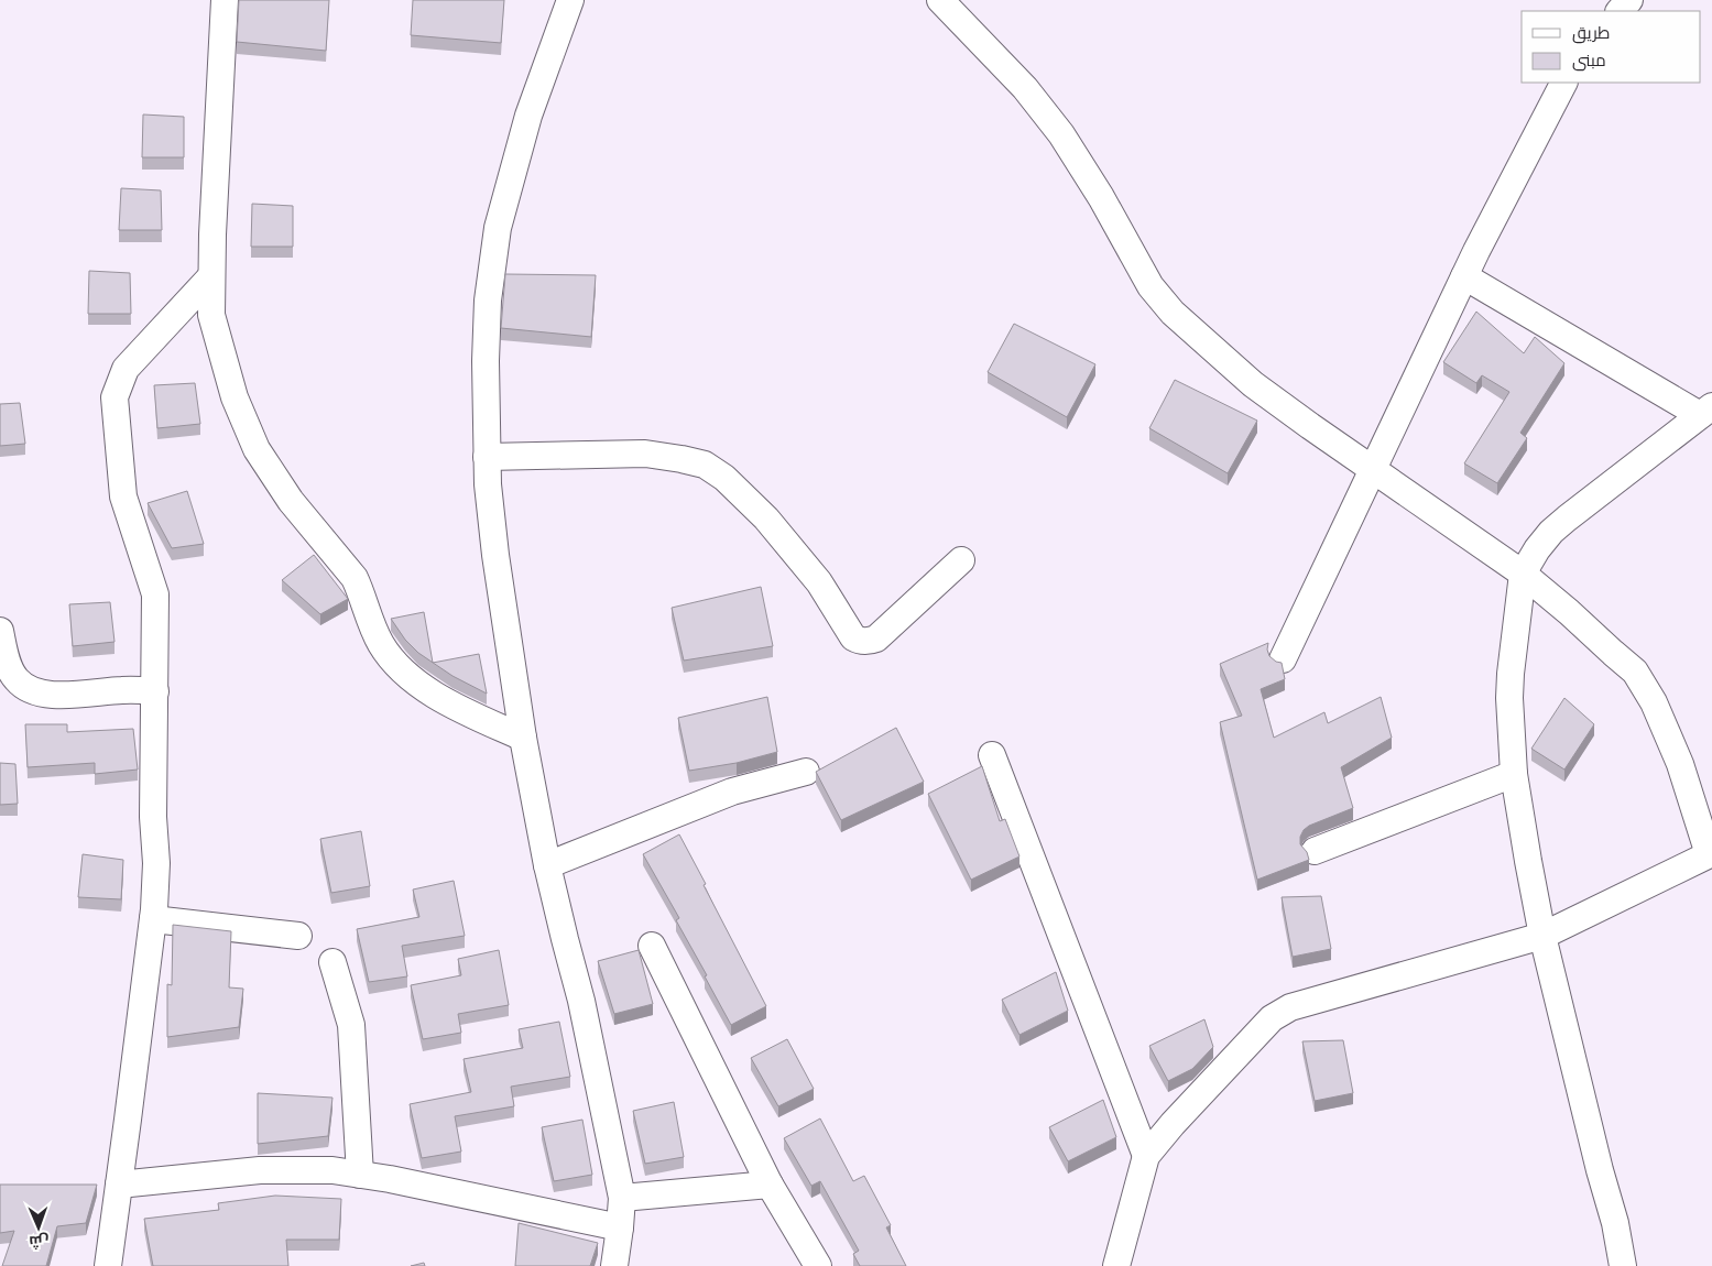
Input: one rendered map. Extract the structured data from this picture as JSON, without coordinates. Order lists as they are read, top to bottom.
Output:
{
  "legend": ["طريق", "مبنى"],
  "north": "bottom"
}
